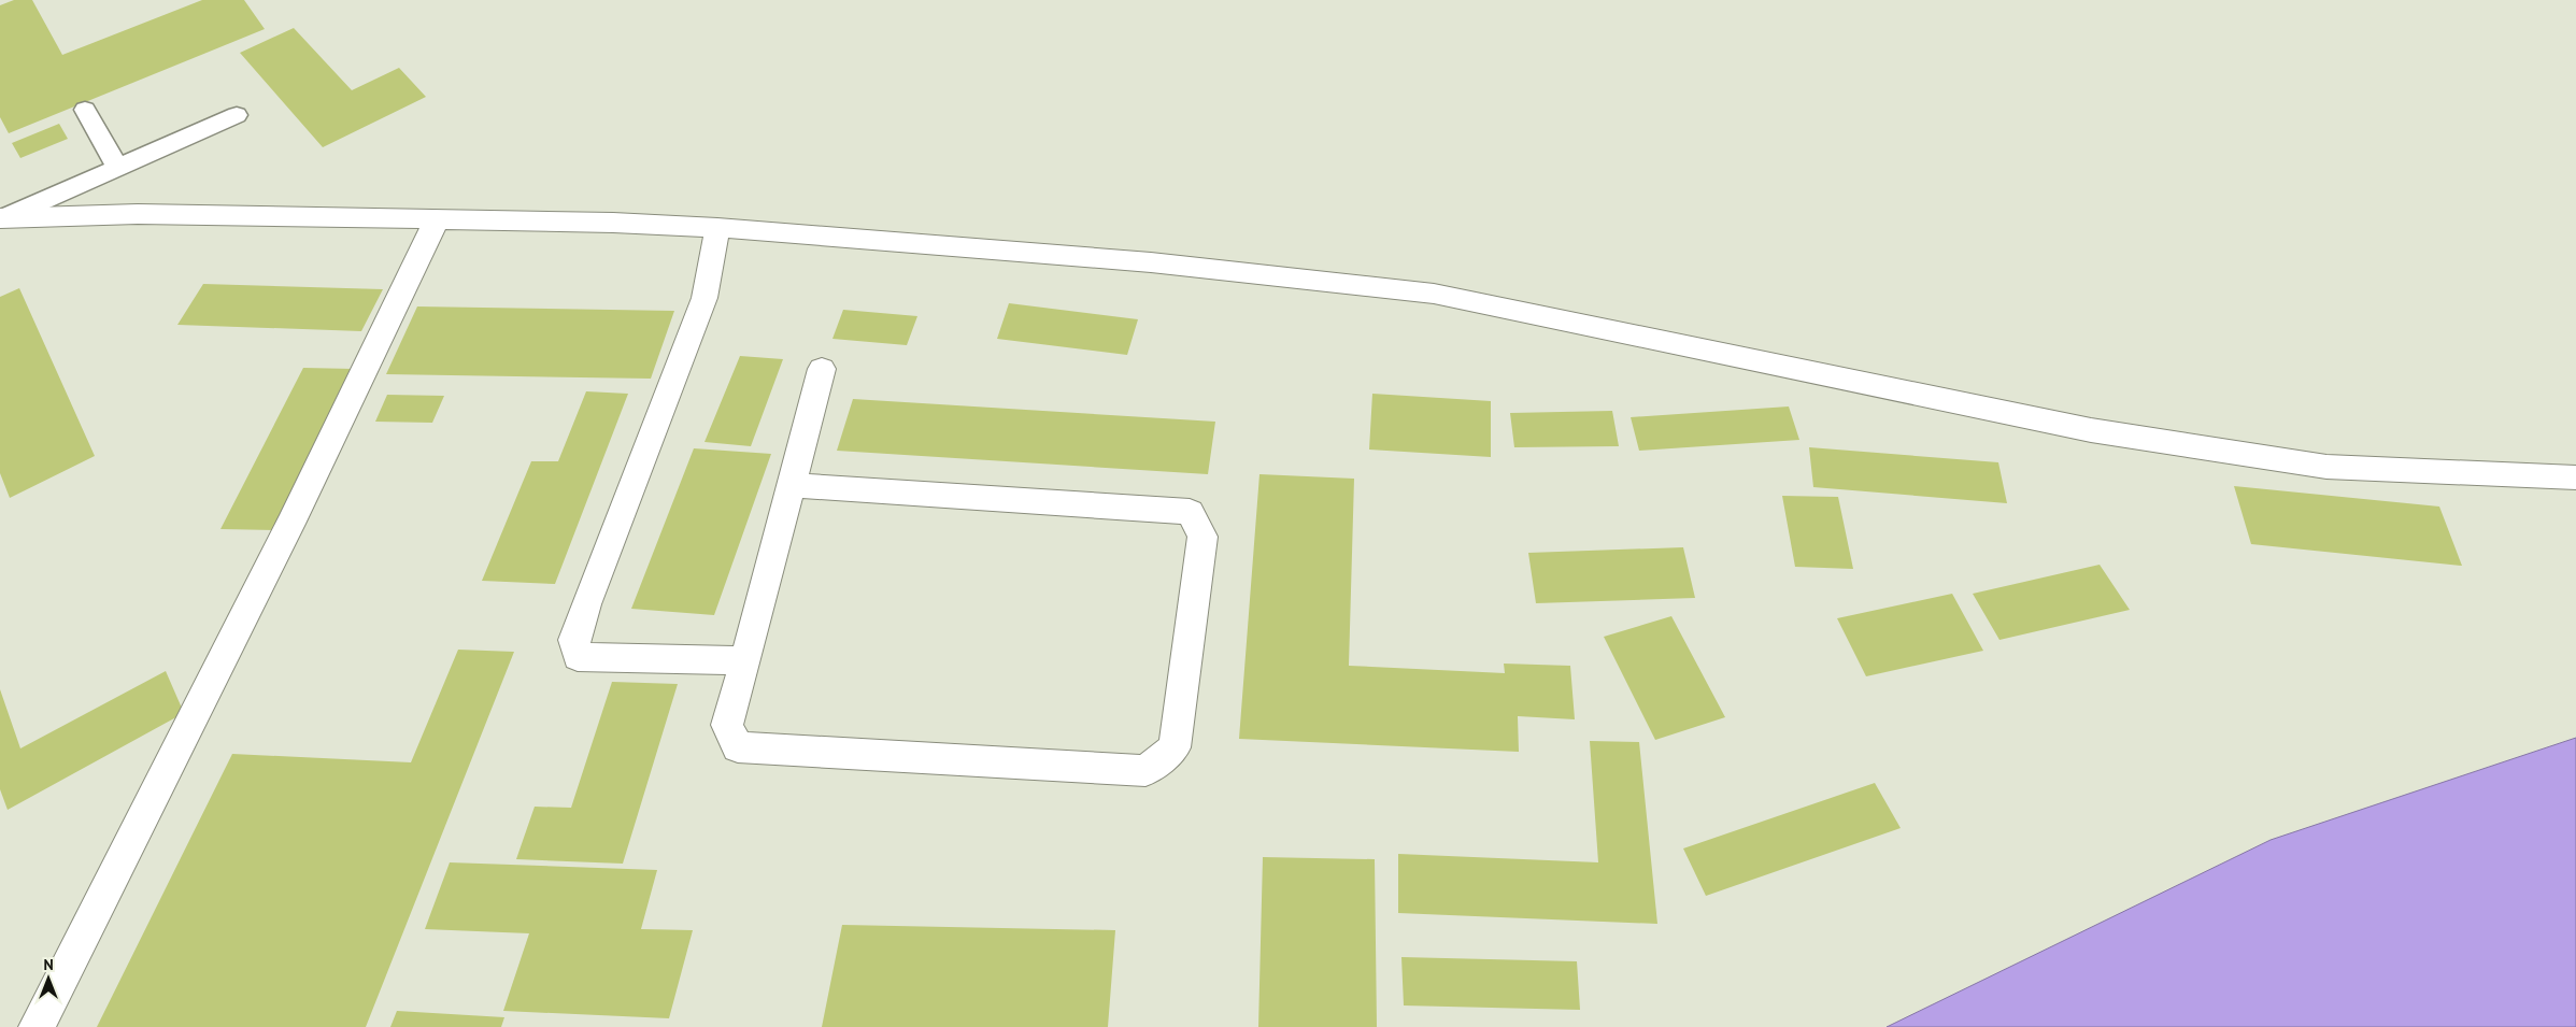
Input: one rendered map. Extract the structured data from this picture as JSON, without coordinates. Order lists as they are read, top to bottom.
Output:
{
  "north": "top"
}
